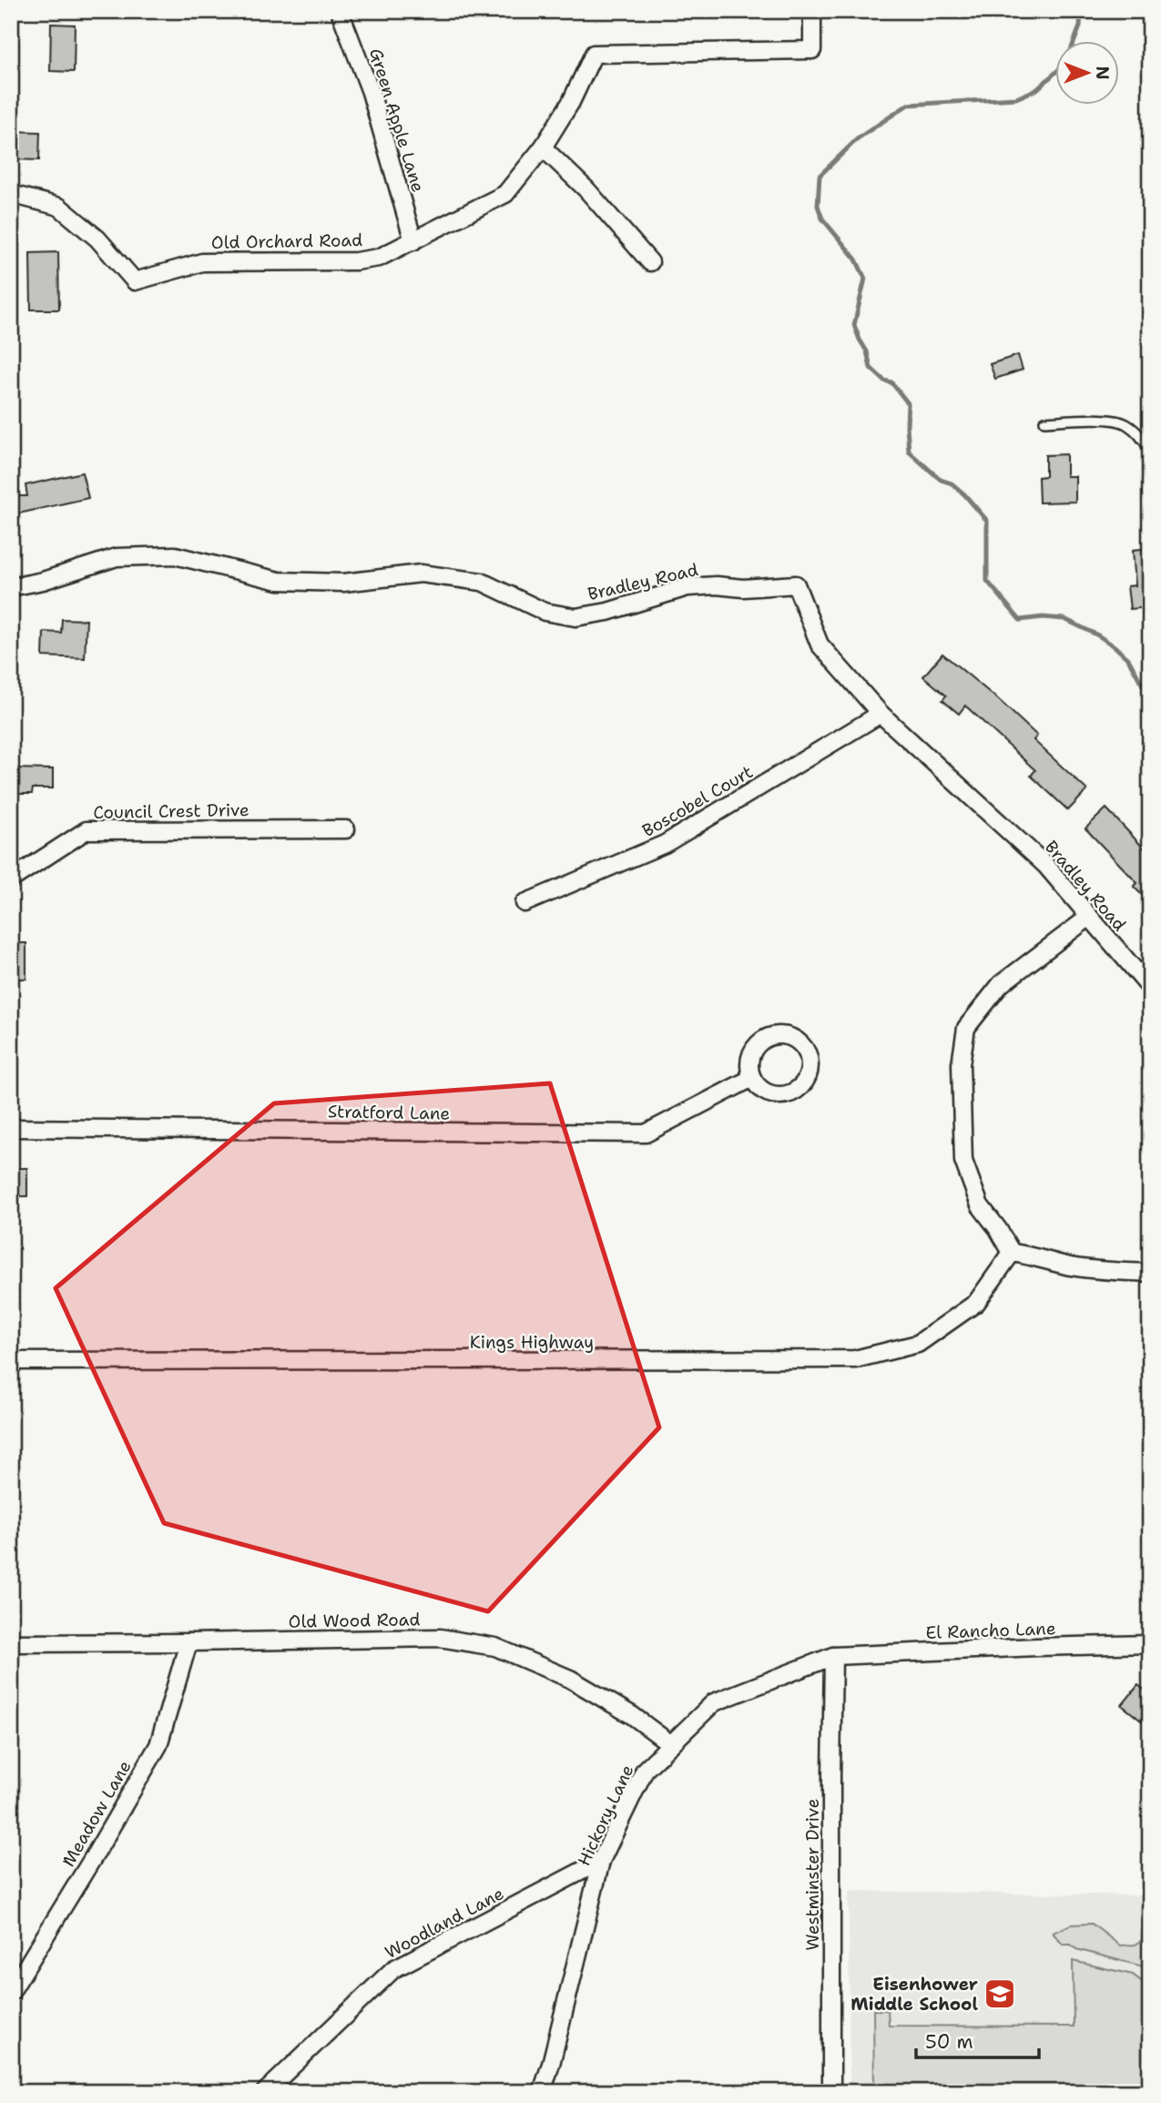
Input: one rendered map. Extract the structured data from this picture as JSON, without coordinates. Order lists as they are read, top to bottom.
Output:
{
  "streets": {
    "street": [
      "Green Apple Lane",
      "Old Orchard Road",
      "Bradley Road",
      "Boscobel Court",
      "Council Crest Drive",
      "Stratford Lane",
      "Kings Highway",
      "Old Wood Road",
      "El Rancho Lane",
      "Meadow Lane",
      "Hickory Lane",
      "Westminster Drive",
      "Woodland Lane"
    ]
  },
  "crossings": [
    ["Green Apple Lane", "Old Orchard Road"],
    ["Bradley Road", "Boscobel Court"],
    ["Old Wood Road", "Meadow Lane"],
    ["Old Wood Road", "Hickory Lane"],
    ["El Rancho Lane", "Hickory Lane"],
    ["El Rancho Lane", "Westminster Drive"],
    ["Hickory Lane", "Westminster Drive"],
    ["Hickory Lane", "Woodland Lane"]
  ],
  "places": {
    "school or university": ["Eisenhower Middle School"]
  },
  "scale_bar": "50 m",
  "north": "right"
}
